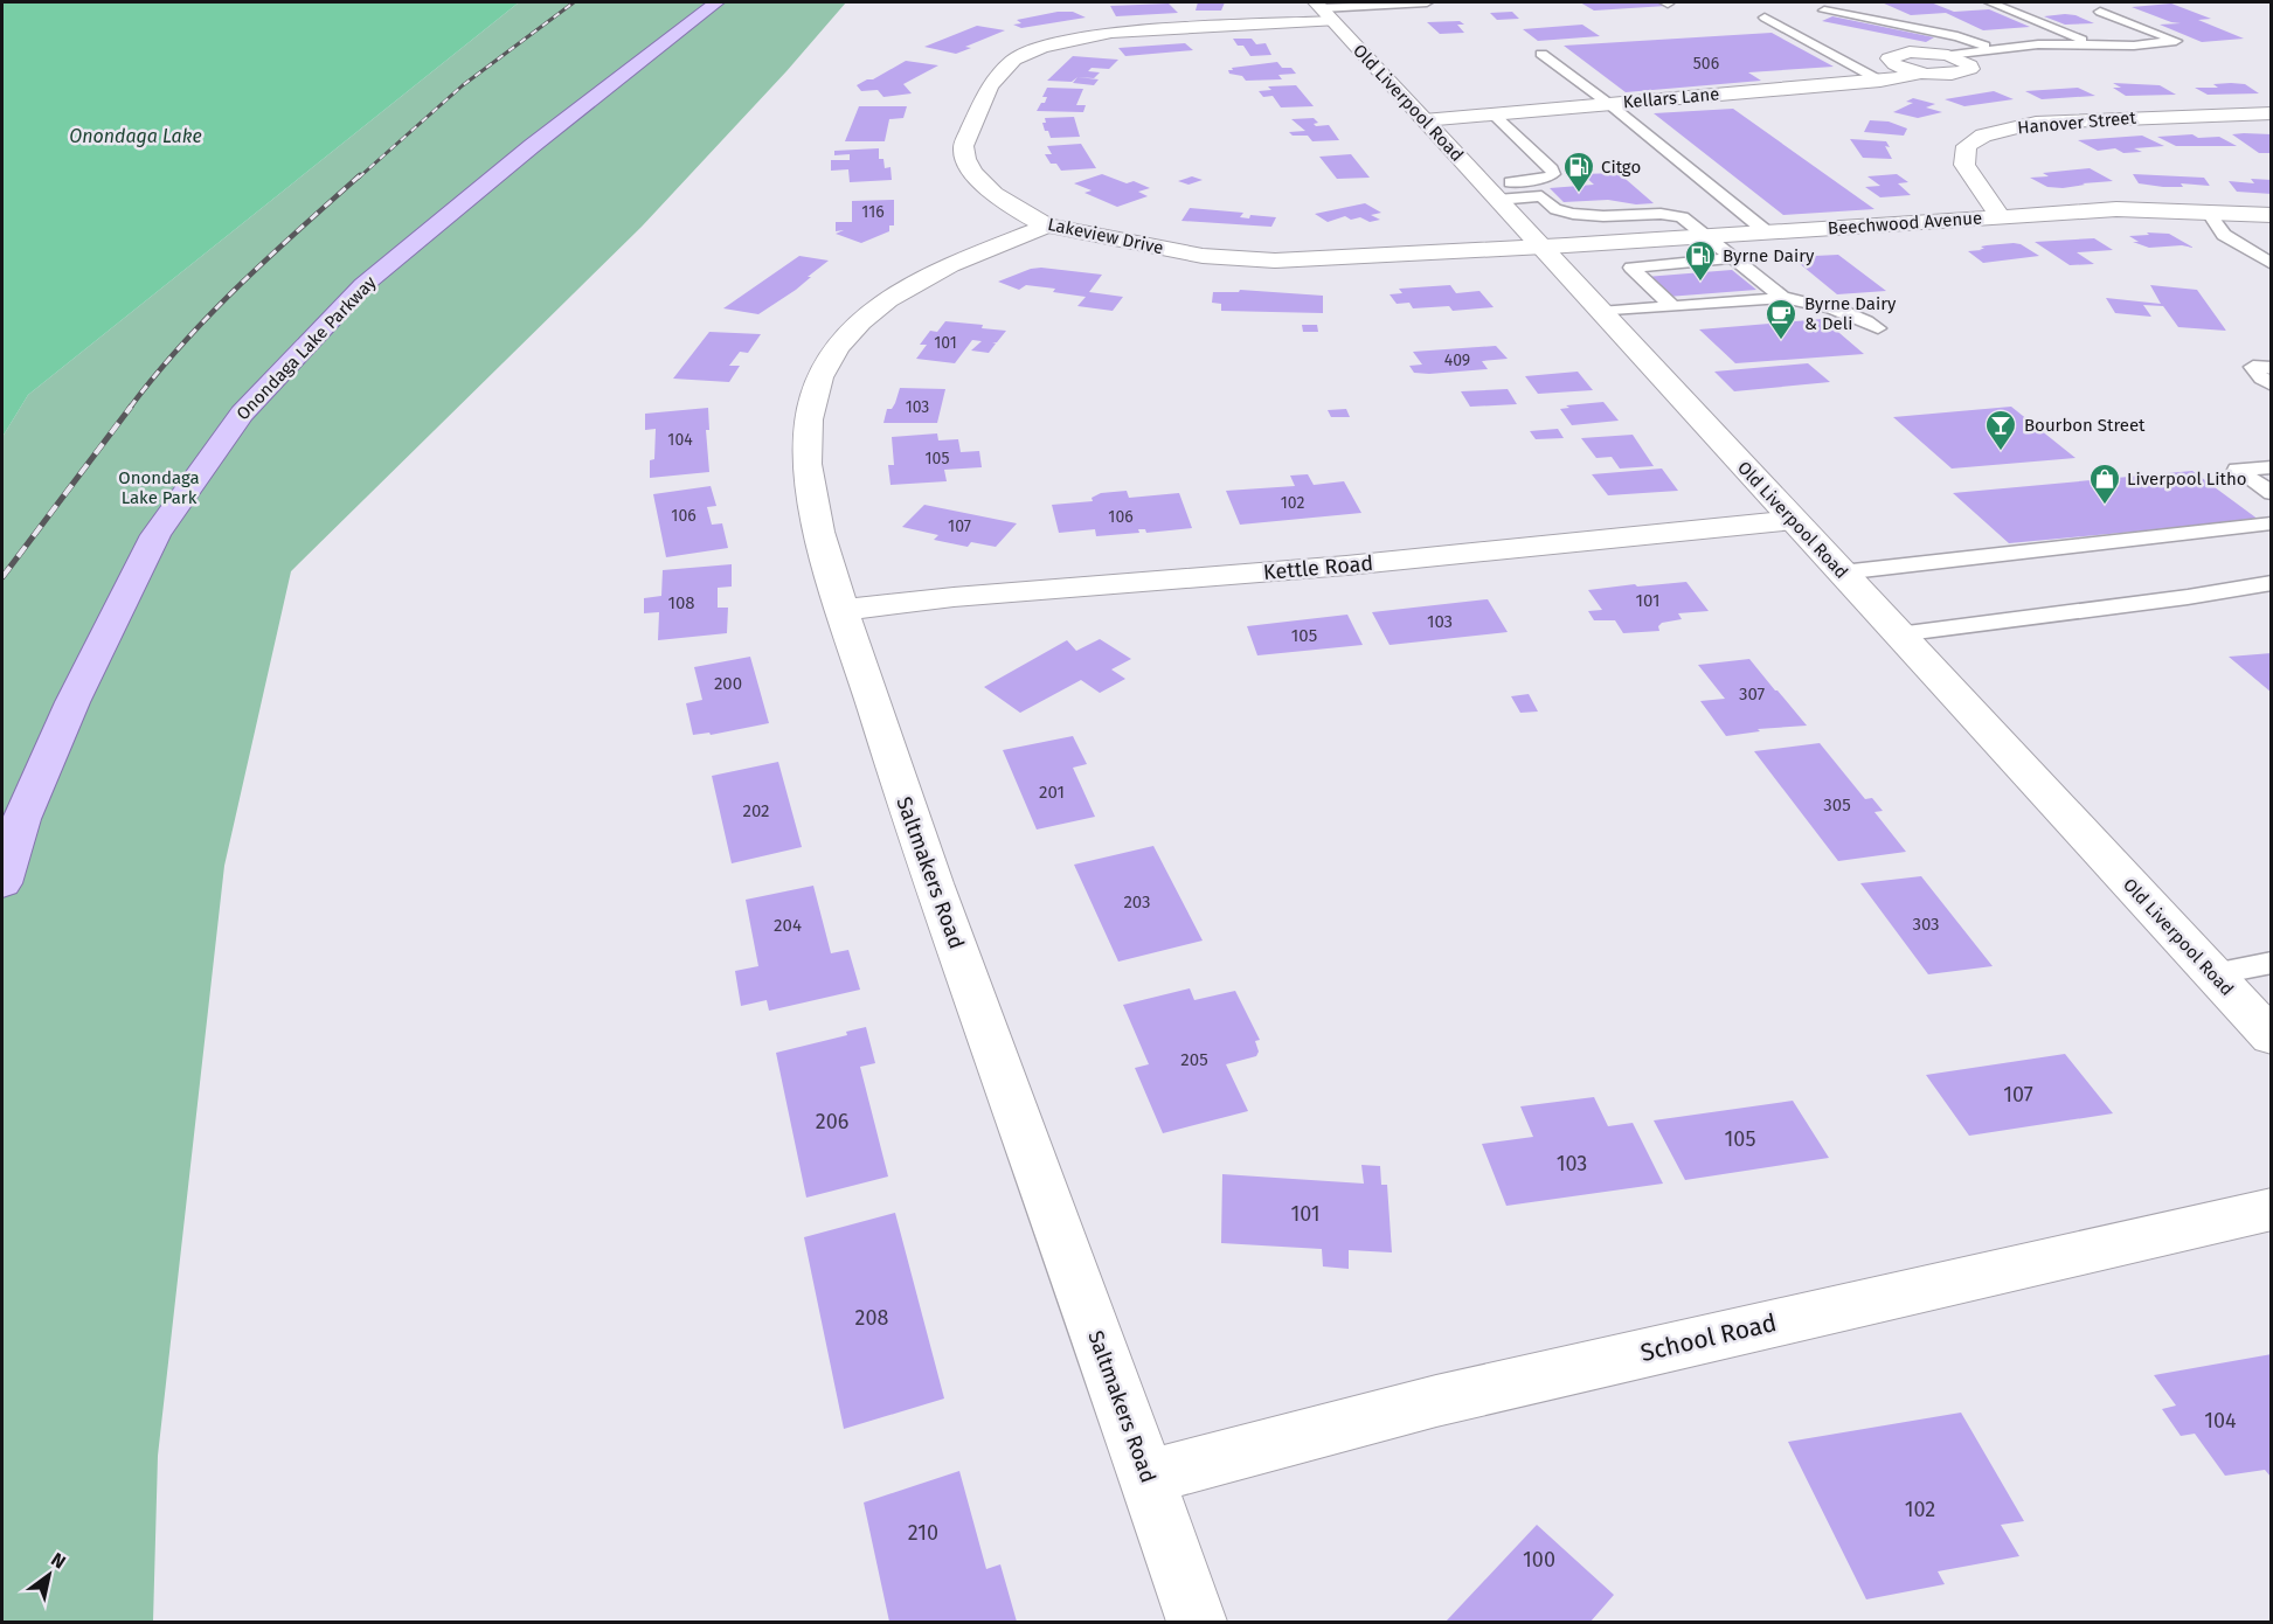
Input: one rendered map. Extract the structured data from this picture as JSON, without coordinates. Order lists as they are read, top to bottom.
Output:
{
  "streets": {
    "main road": ["Onondaga Lake Parkway"],
    "street": [
      "Kellars Lane",
      "Old Liverpool Road",
      "Hanover Street",
      "Beechwood Avenue",
      "Lakeview Drive",
      "Kettle Road",
      "Saltmakers Road",
      "School Road"
    ]
  },
  "crossings": [
    ["Kellars Lane", "Old Liverpool Road"],
    ["Old Liverpool Road", "Beechwood Avenue"],
    ["Old Liverpool Road", "Lakeview Drive"],
    ["Old Liverpool Road", "Kettle Road"],
    ["Hanover Street", "Beechwood Avenue"],
    ["Beechwood Avenue", "Lakeview Drive"],
    ["Lakeview Drive", "Saltmakers Road"],
    ["Kettle Road", "Saltmakers Road"],
    ["Saltmakers Road", "School Road"]
  ],
  "water": ["Onondaga Lake"],
  "parks": ["Onondaga Lake Park"],
  "places": {
    "fuel station": ["Citgo", "Byrne Dairy"],
    "cafe": ["Byrne Dairy & Deli"],
    "bar": ["Bourbon Street"],
    "shop": ["Liverpool Litho"]
  },
  "house_numbers": [
    "506",
    "116",
    "101",
    "409",
    "103",
    "104",
    "105",
    "102",
    "106",
    "106",
    "107",
    "101",
    "108",
    "103",
    "105",
    "200",
    "307",
    "201",
    "305",
    "202",
    "203",
    "303",
    "204",
    "205",
    "107",
    "206",
    "105",
    "103",
    "101",
    "208",
    "104",
    "102",
    "210",
    "100"
  ],
  "north": "top right"
}
